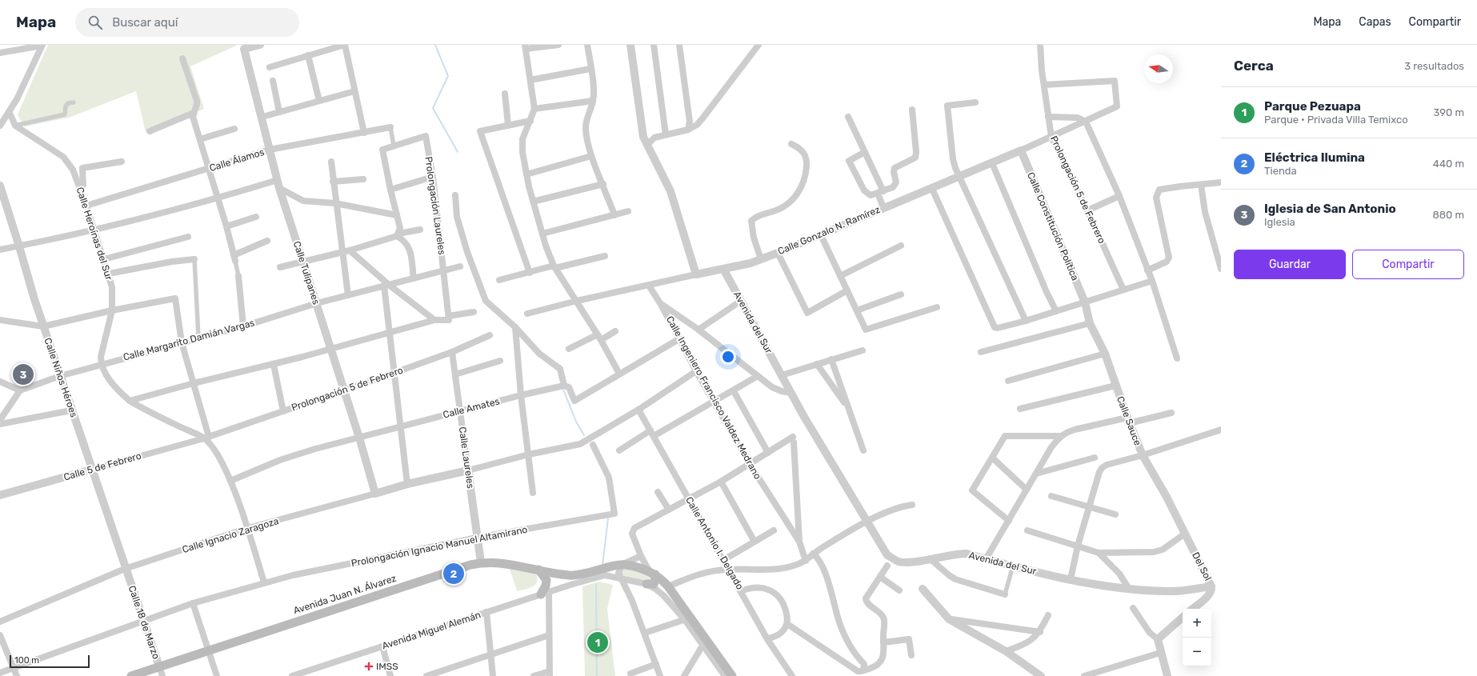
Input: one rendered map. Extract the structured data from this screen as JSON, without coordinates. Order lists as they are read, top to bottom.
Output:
{
  "streets": {
    "main road": ["Avenida Juan N. Álvarez"],
    "street": [
      "Calle Álamos",
      "Prolongación 5 de Febrero",
      "Prolongación Laureles",
      "Calle Constitución Política",
      "Calle Gonzalo N. Ramírez",
      "Calle Heroínas del Sur",
      "Calle Tulipanes",
      "Avenida del Sur",
      "Calle Margarito Damián Vargas",
      "Calle Niños Héroes",
      "Calle Ingeniero Francisco Valdez Medrano",
      "Calle Amates",
      "Calle Sauce",
      "Calle Laureles",
      "Calle 5 de Febrero",
      "Calle Ignacio Zaragoza",
      "Calle Antonio I. Delgado",
      "Prolongación Ignacio Manuel Altamirano",
      "Del Sol",
      "Calle 18 de Marzo",
      "Avenida Miguel Alemán"
    ]
  },
  "crossings": [
    ["Calle Álamos", "Calle Heroínas del Sur"],
    ["Calle Álamos", "Calle Tulipanes"],
    ["Prolongación 5 de Febrero", "Calle Gonzalo N. Ramírez"],
    ["Prolongación 5 de Febrero", "Calle Tulipanes"],
    ["Prolongación 5 de Febrero", "Calle Laureles"],
    ["Prolongación 5 de Febrero", "Calle 5 de Febrero"],
    ["Prolongación Laureles", "Calle Margarito Damián Vargas"],
    ["Calle Constitución Política", "Calle Gonzalo N. Ramírez"],
    ["Calle Constitución Política", "Calle Sauce"],
    ["Calle Gonzalo N. Ramírez", "Avenida del Sur"],
    ["Calle Gonzalo N. Ramírez", "Calle Ingeniero Francisco Valdez Medrano"],
    ["Calle Heroínas del Sur", "Calle Margarito Damián Vargas"],
    ["Calle Tulipanes", "Calle Margarito Damián Vargas"],
    ["Calle Tulipanes", "Calle Amates"],
    ["Calle Tulipanes", "Calle Ignacio Zaragoza"],
    ["Avenida del Sur", "Del Sol"],
    ["Calle Margarito Damián Vargas", "Calle Niños Héroes"],
    ["Calle Niños Héroes", "Calle 5 de Febrero"],
    ["Calle Niños Héroes", "Calle Ignacio Zaragoza"],
    ["Calle Niños Héroes", "Calle 18 de Marzo"],
    ["Calle Amates", "Calle Laureles"],
    ["Calle Sauce", "Del Sol"],
    ["Calle Laureles", "Calle Ignacio Zaragoza"],
    ["Calle Laureles", "Prolongación Ignacio Manuel Altamirano"],
    ["Calle Laureles", "Avenida Juan N. Álvarez"],
    ["Calle Ignacio Zaragoza", "Calle 18 de Marzo"],
    ["Prolongación Ignacio Manuel Altamirano", "Calle 18 de Marzo"],
    ["Avenida Juan N. Álvarez", "Calle 18 de Marzo"]
  ],
  "places": {
    "health": ["IMSS"]
  },
  "scale_bar": "100 m",
  "north": "left",
  "page": {
    "header": "Mapa",
    "search": "Buscar aquí",
    "nav": ["Mapa", "Capas", "Compartir"],
    "heading": ["Cerca", "3 resultados"],
    "list": [
      {
        "mark": "1",
        "name": "Parque Pezuapa",
        "note": "Parque · Privada Villa Temixco",
        "value": "390 m"
      },
      {
        "mark": "2",
        "name": "Eléctrica Ilumina",
        "note": "Tienda",
        "value": "440 m"
      },
      {
        "mark": "3",
        "name": "Iglesia de San Antonio",
        "note": "Iglesia",
        "value": "880 m"
      }
    ],
    "buttons": ["Guardar", "Compartir"],
    "pins": ["3", "2", "1"],
    "map_buttons": ["+", "−"],
    "scale": "100 m"
  }
}
